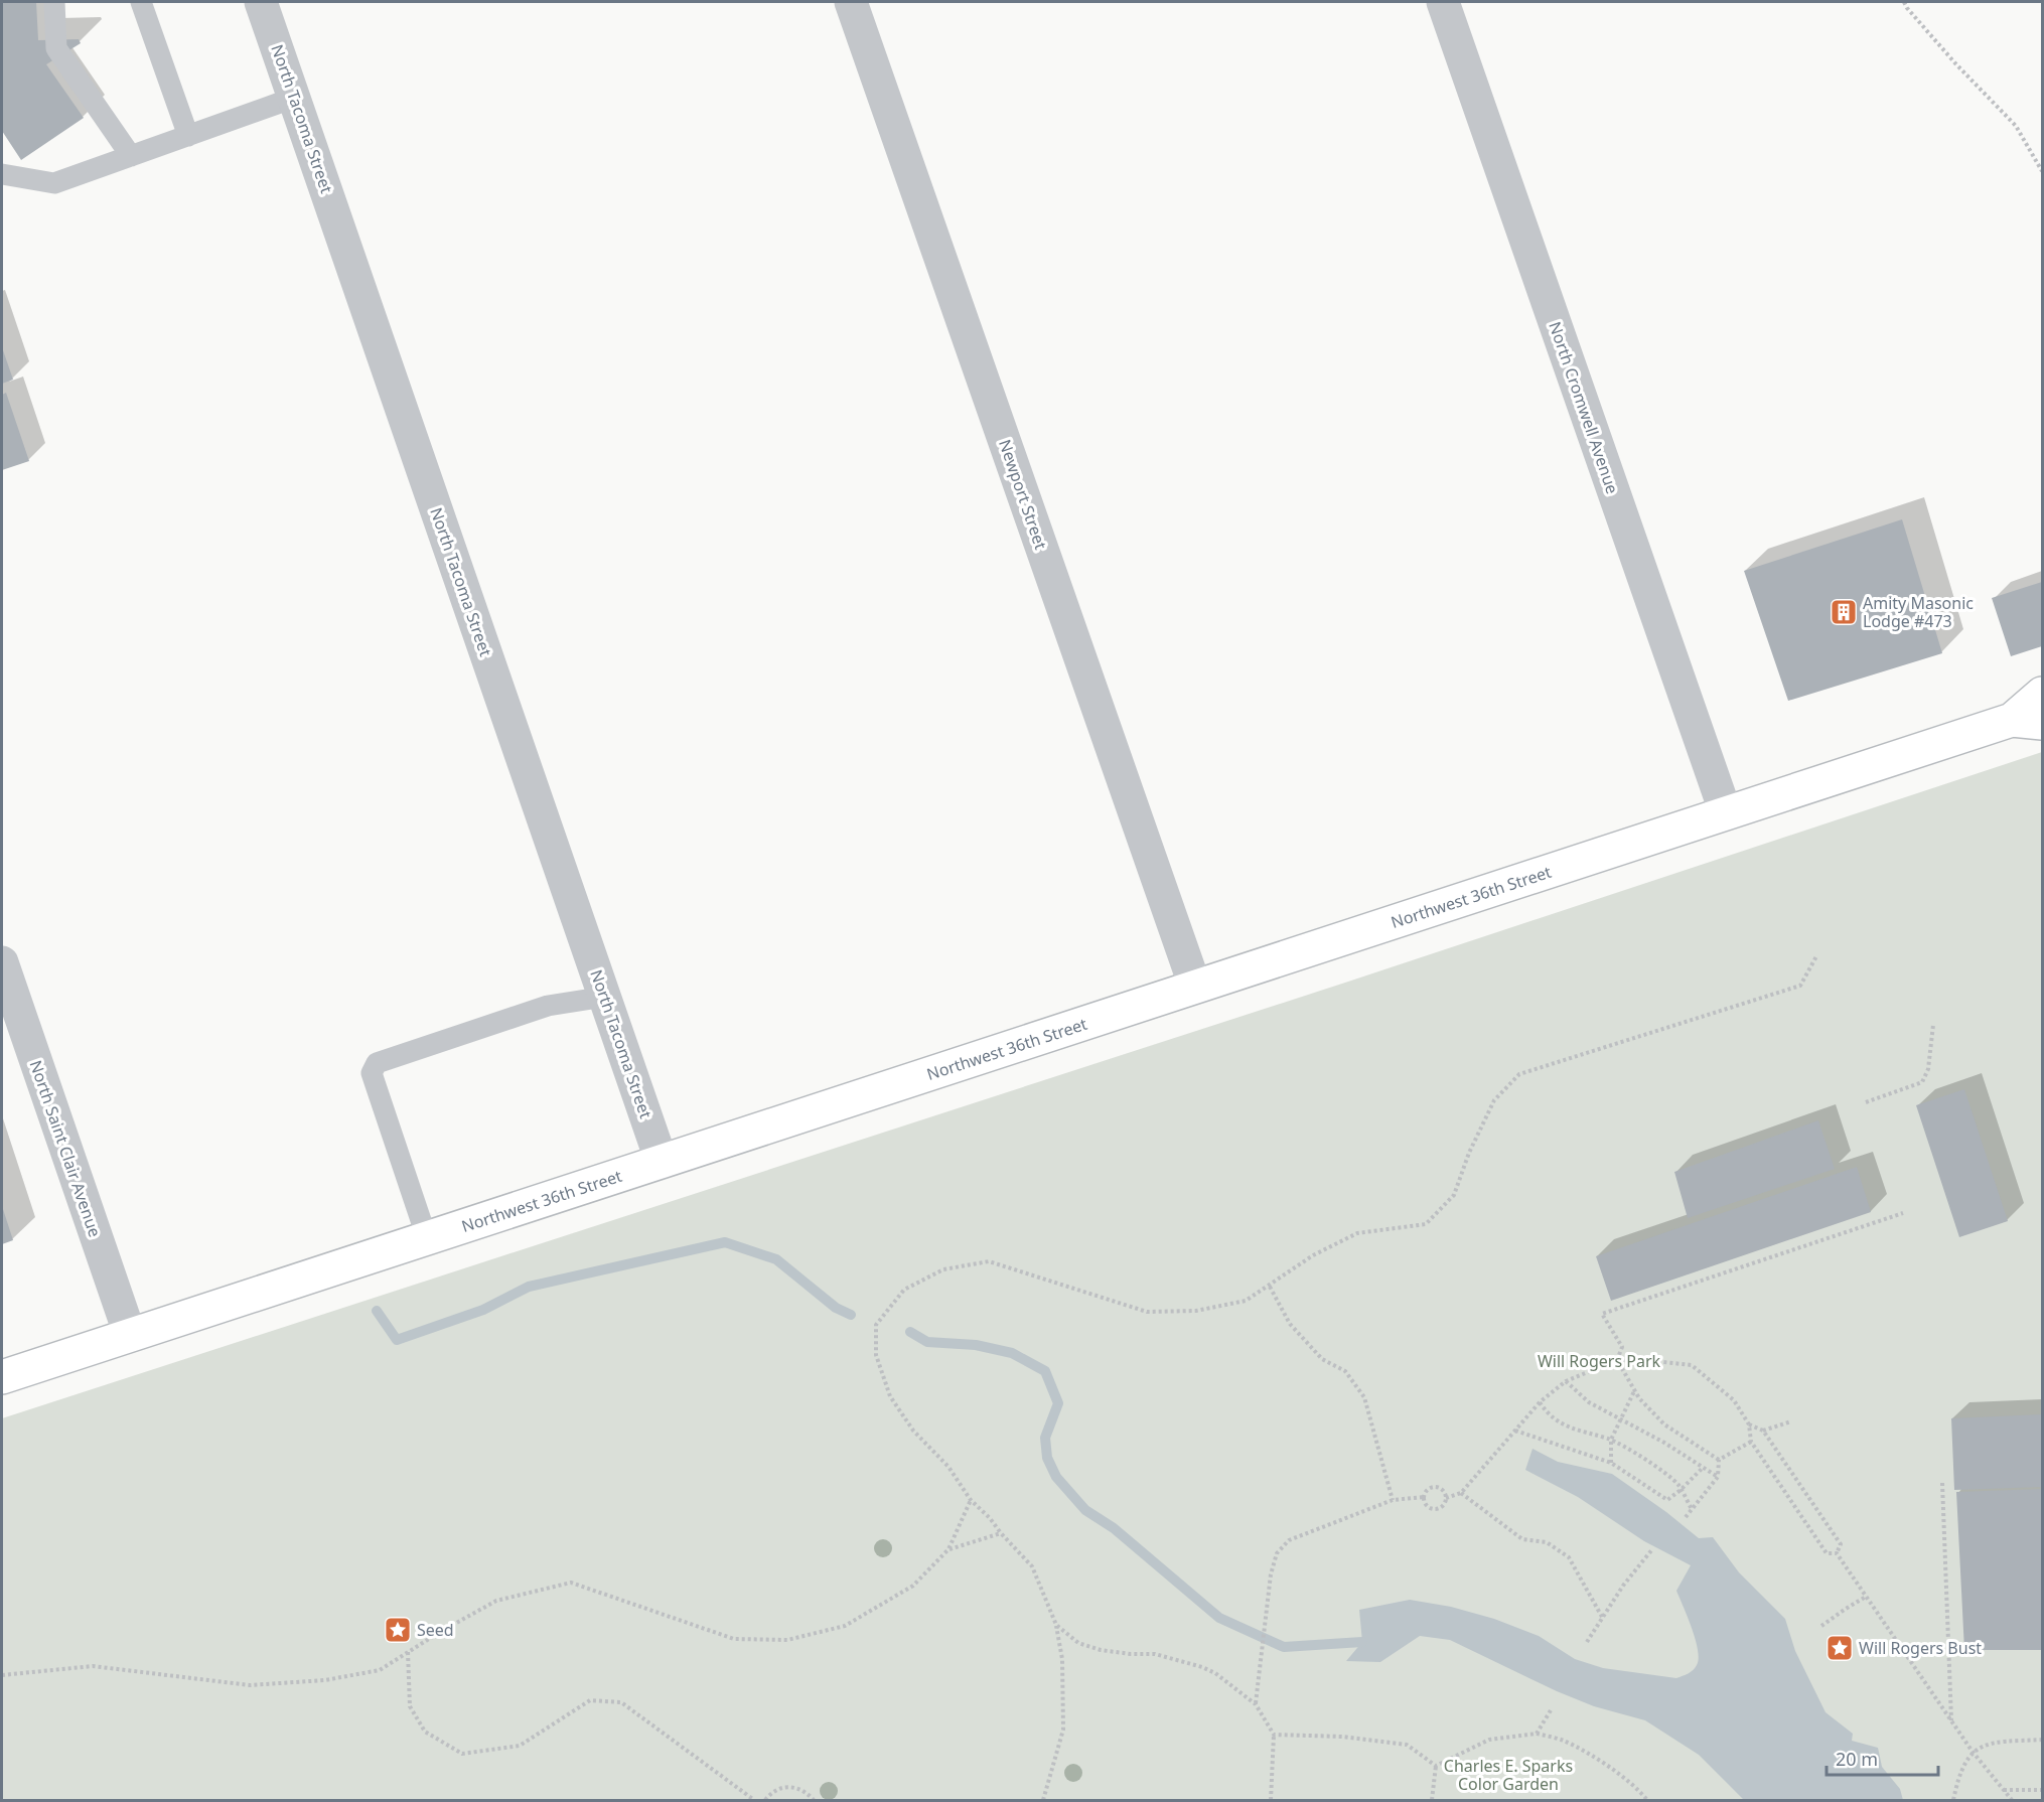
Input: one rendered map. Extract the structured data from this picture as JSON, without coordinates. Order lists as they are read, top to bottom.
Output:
{
  "streets": {
    "main road": ["Northwest 36th Street"],
    "street": [
      "North Tacoma Street",
      "North Cromwell Avenue",
      "Newport Street",
      "North Saint Clair Avenue"
    ]
  },
  "crossings": [
    ["North Tacoma Street", "Northwest 36th Street"],
    ["North Cromwell Avenue", "Northwest 36th Street"],
    ["Newport Street", "Northwest 36th Street"],
    ["Northwest 36th Street", "North Saint Clair Avenue"]
  ],
  "parks": ["Will Rogers Park", "Charles E. Sparks Color Garden"],
  "places": {
    "building": ["Amity Masonic Lodge #473"],
    "place": ["Seed", "Will Rogers Bust"]
  },
  "scale_bar": "20 m"
}
